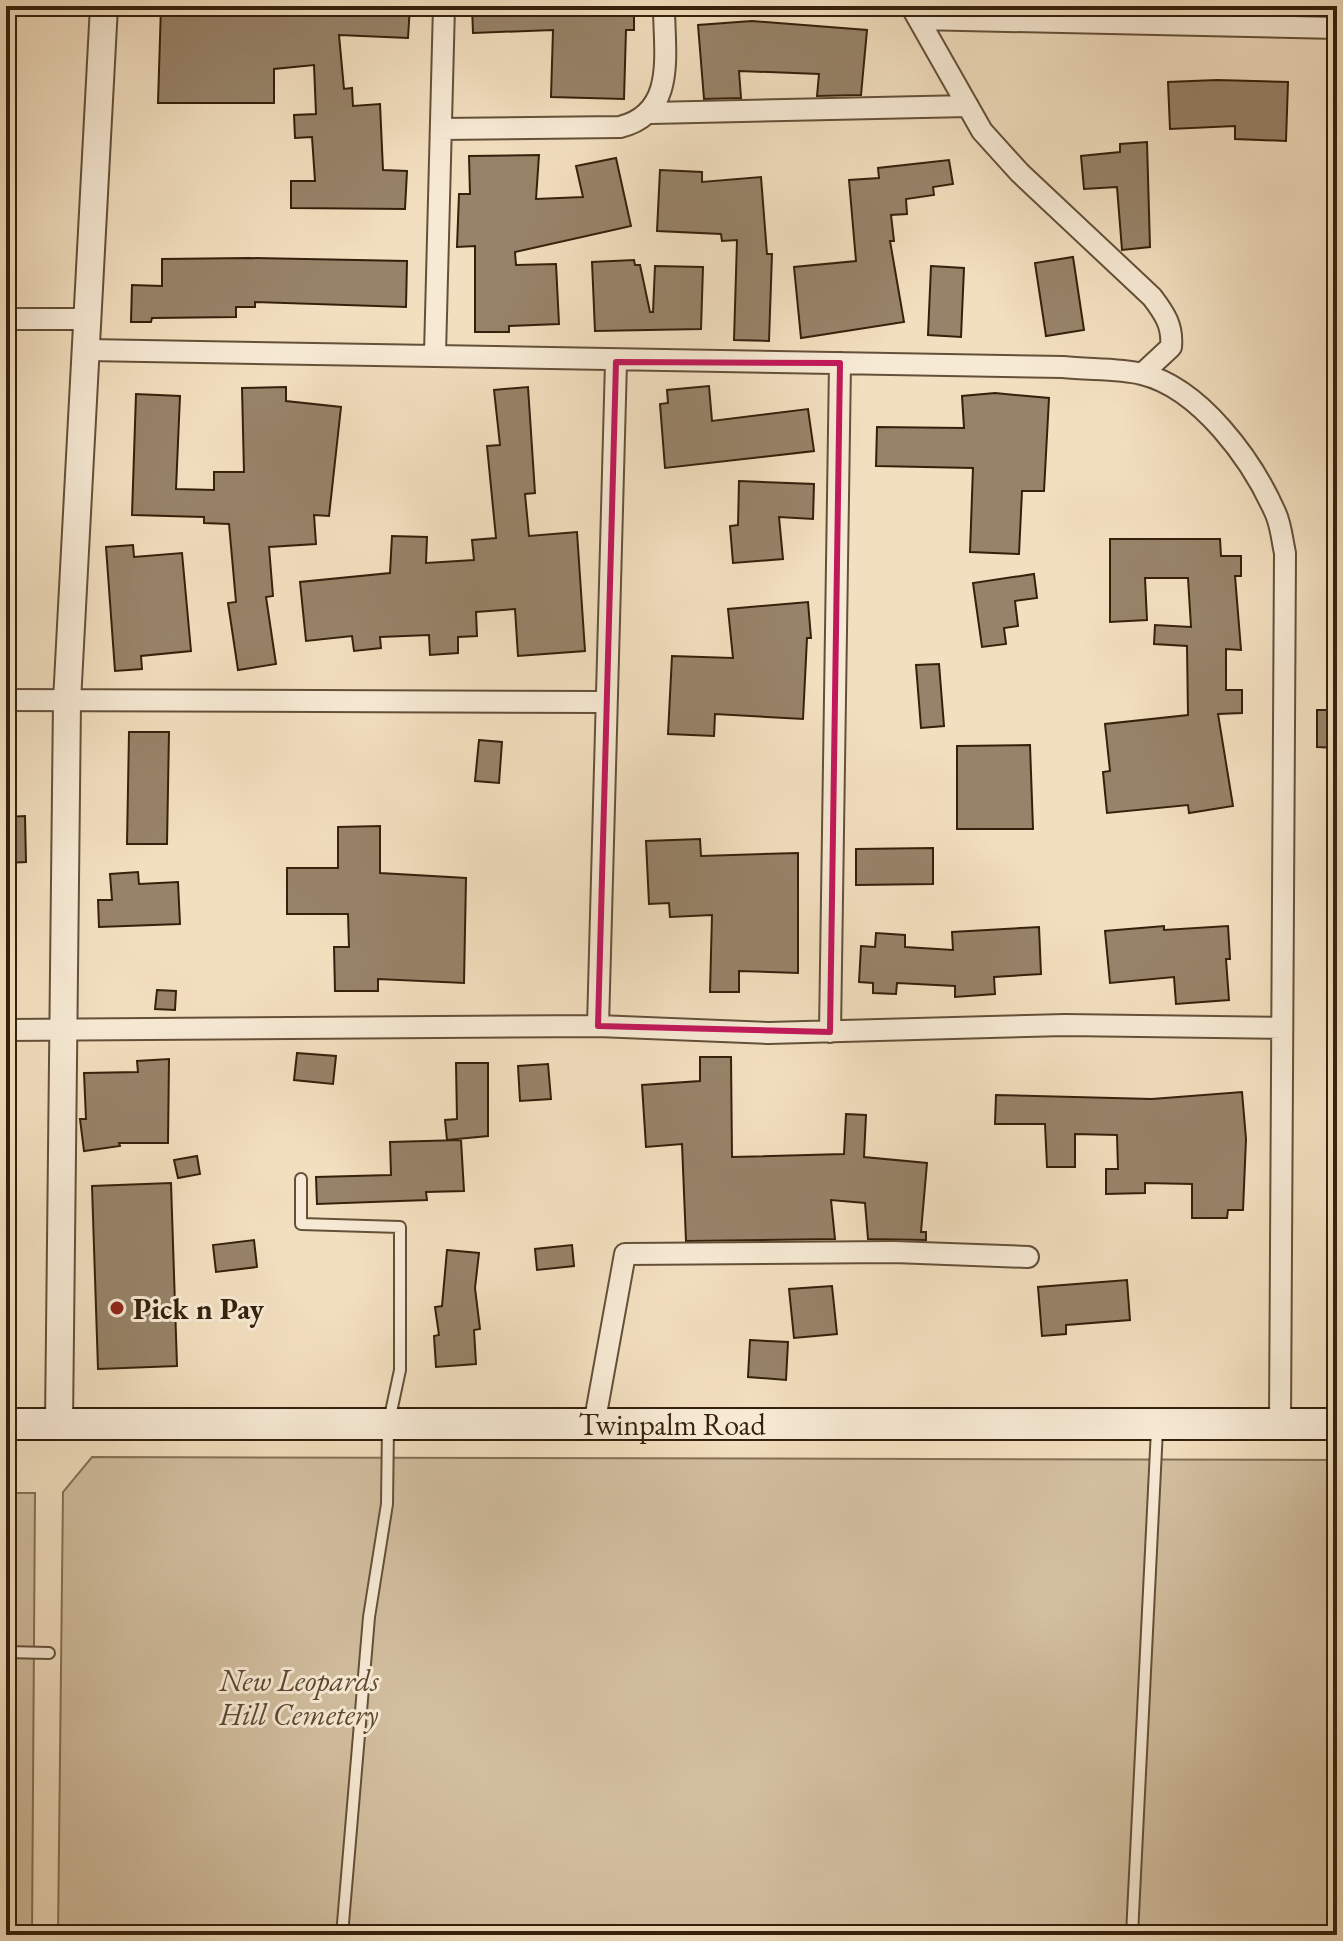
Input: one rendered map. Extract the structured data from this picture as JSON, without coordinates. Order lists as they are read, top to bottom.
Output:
{
  "streets": {
    "main road": ["Twinpalm Road"]
  },
  "parks": ["New Leopards Hill Cemetery"],
  "places": ["Pick n Pay"]
}
